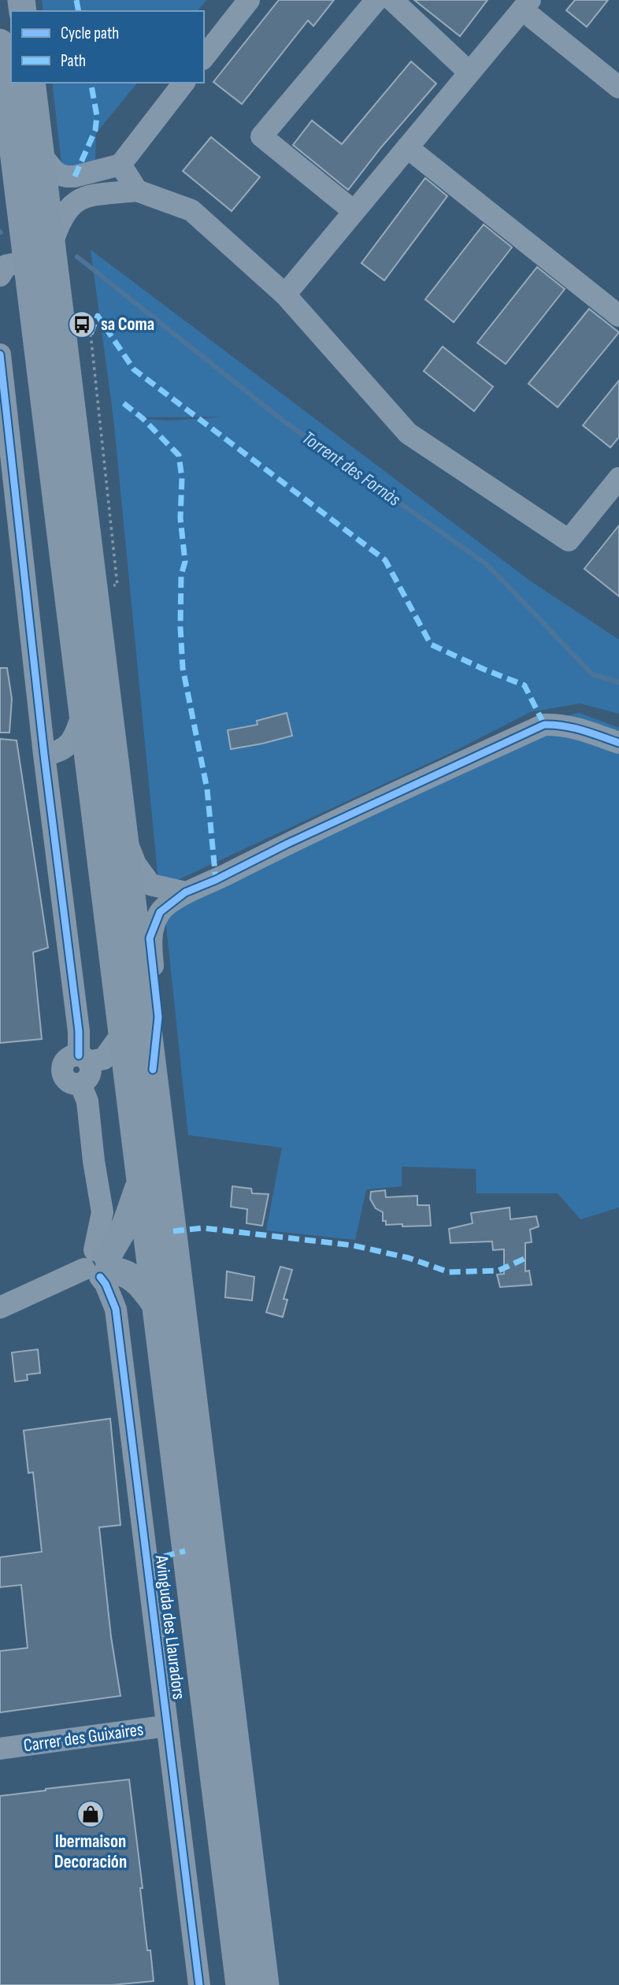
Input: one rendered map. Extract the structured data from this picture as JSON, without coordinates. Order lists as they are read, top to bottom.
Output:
{
  "streets": {
    "street": ["Avinguda des Llauradors", "Carrer des Guixaires"]
  },
  "crossings": [
    ["Avinguda des Llauradors", "Carrer des Guixaires"]
  ],
  "water": ["Torrent des Fornàs"],
  "places": {
    "bus stop": ["sa Coma"],
    "shop": ["Ibermaison Decoración"]
  },
  "legend": ["Cycle path", "Path"]
}
